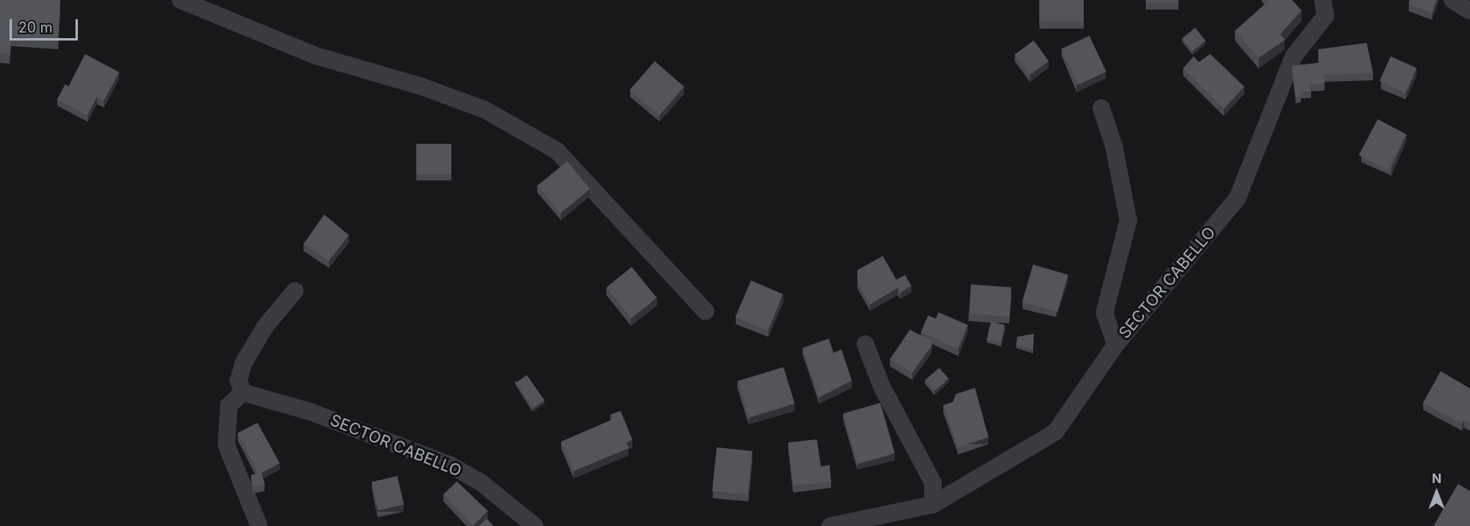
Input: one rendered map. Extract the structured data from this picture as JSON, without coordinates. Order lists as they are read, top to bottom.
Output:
{
  "streets": {
    "street": ["SECTOR CABELLO"]
  },
  "scale_bar": "20 m",
  "north": "top"
}
